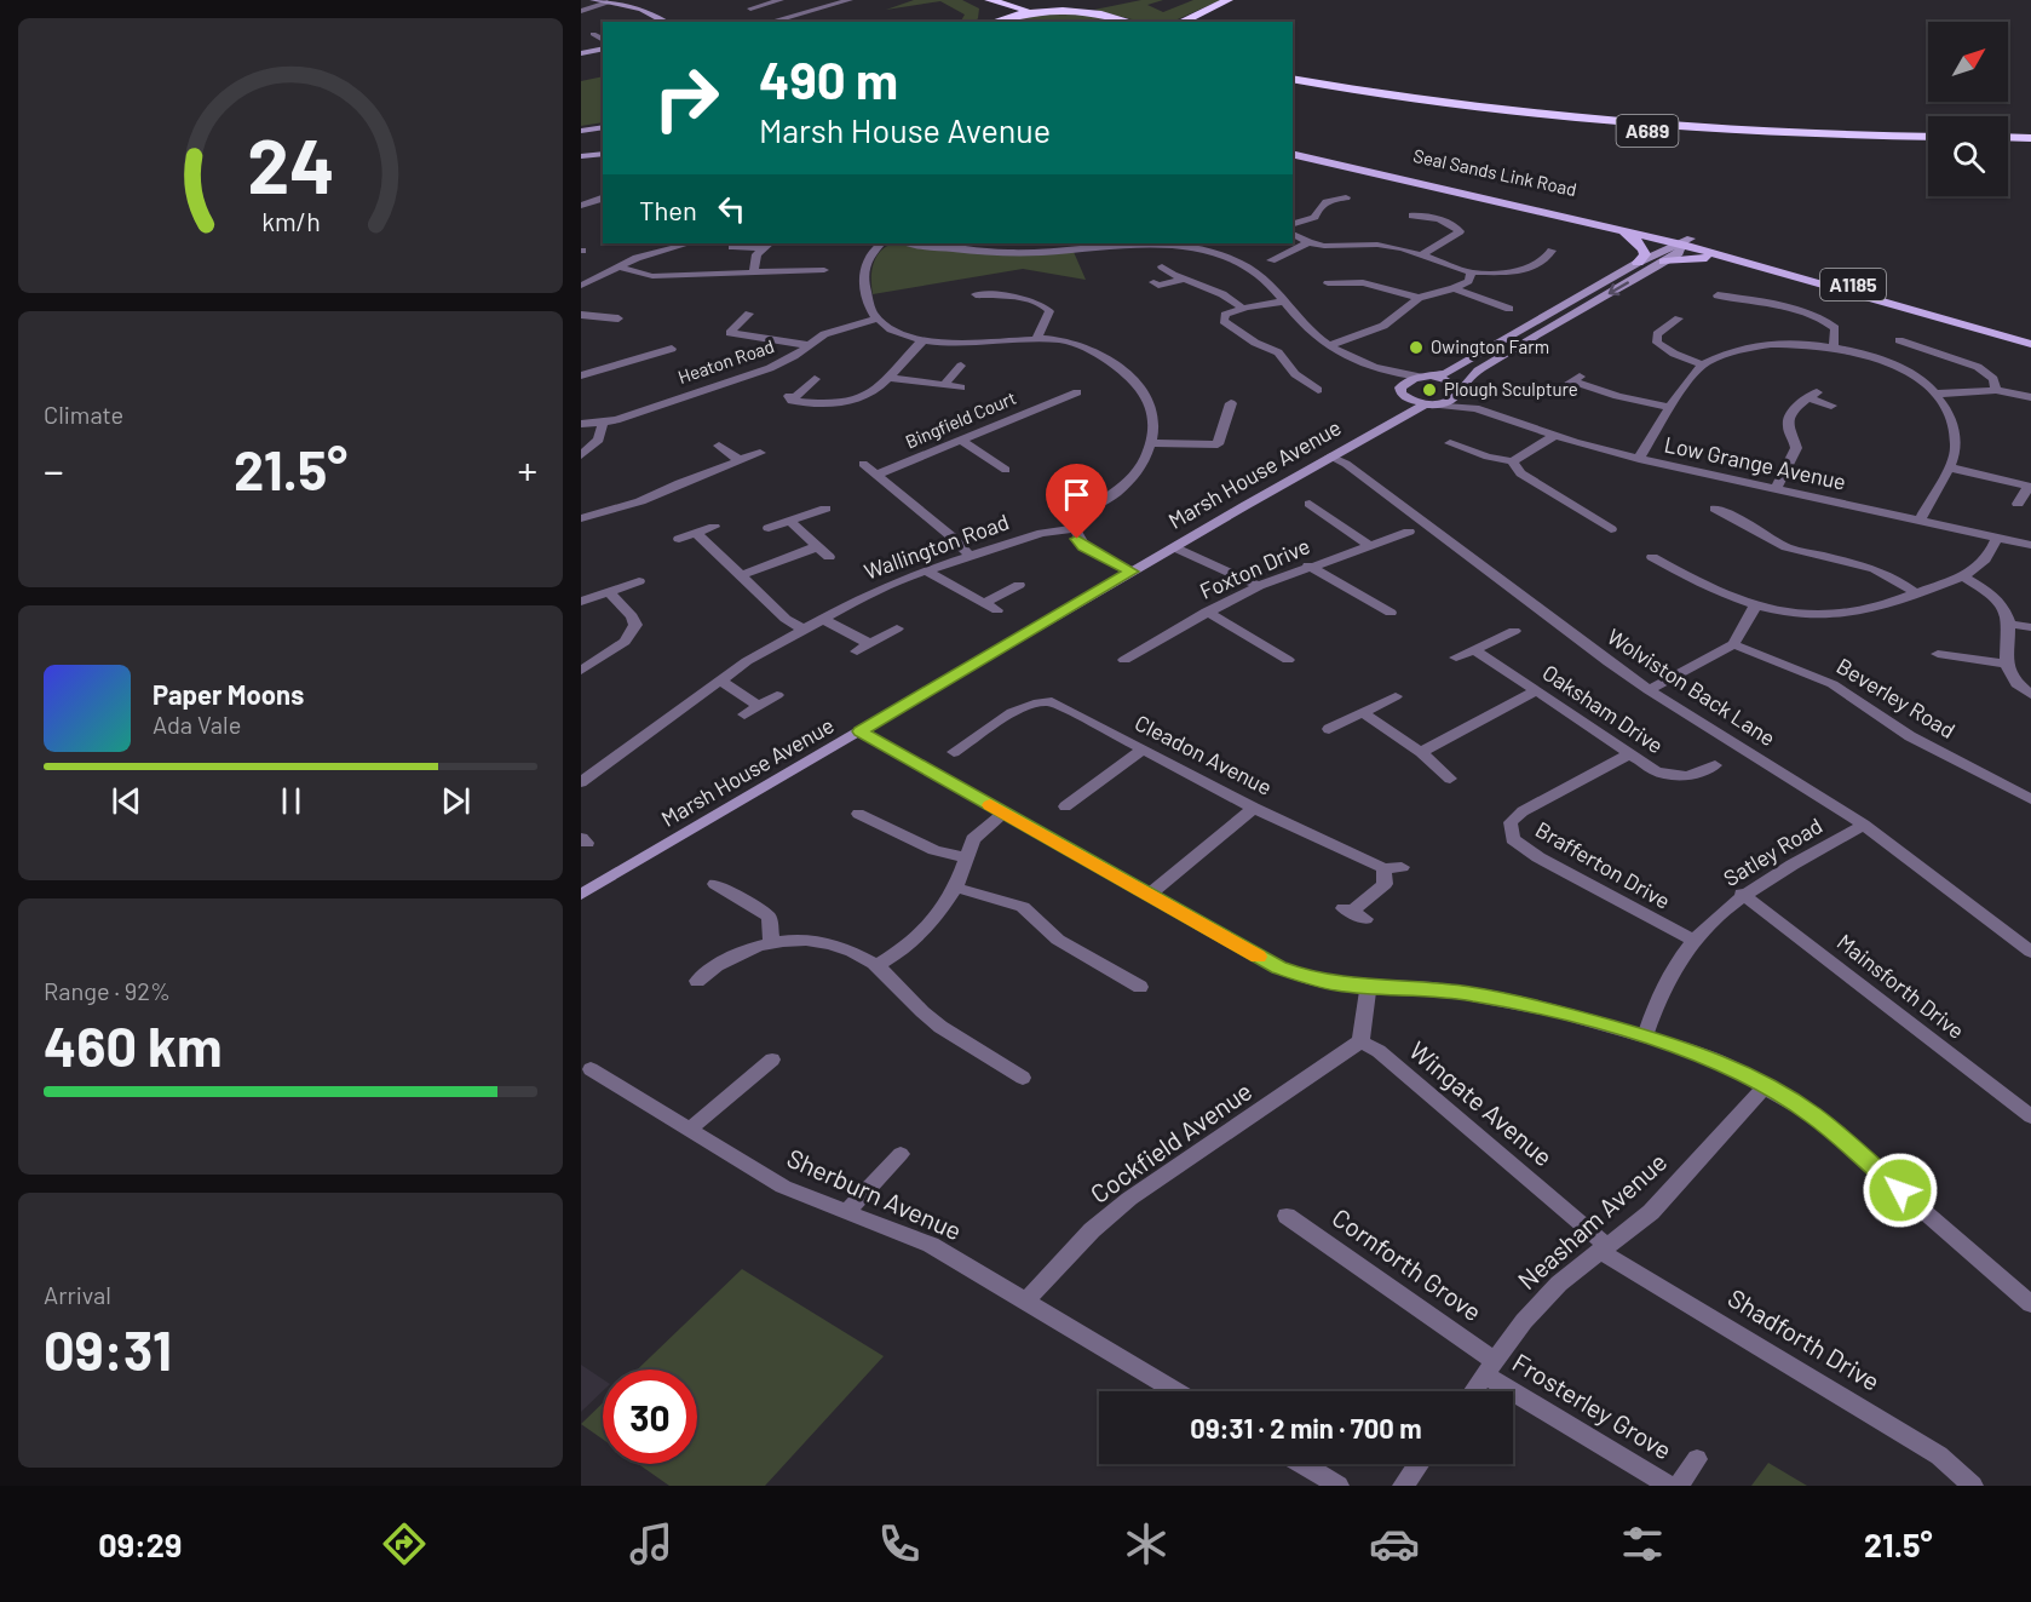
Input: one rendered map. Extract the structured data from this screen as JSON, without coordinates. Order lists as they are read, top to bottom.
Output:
{
  "streets": {
    "highway": ["A689"],
    "main road": ["Seal Sands Link Road", "A1185"],
    "street": [
      "Heaton Road",
      "Bingfield Court",
      "Low Grange Avenue",
      "Marsh House Avenue",
      "Wallington Road",
      "Foxton Drive",
      "Wolviston Back Lane",
      "Beverley Road",
      "Oaksham Drive",
      "Cleadon Avenue",
      "Satley Road",
      "Brafferton Drive",
      "Mainsforth Drive",
      "Wingate Avenue",
      "Cockfield Avenue",
      "Sherburn Avenue",
      "Neasham Avenue",
      "Cornforth Grove",
      "Shadforth Drive",
      "Frosterley Grove"
    ]
  },
  "crossings": [
    ["Seal Sands Link Road", "A1185"],
    ["Seal Sands Link Road", "Marsh House Avenue"],
    ["A1185", "Marsh House Avenue"],
    ["Low Grange Avenue", "Marsh House Avenue"],
    ["Marsh House Avenue", "Wolviston Back Lane"],
    ["Wolviston Back Lane", "Satley Road"],
    ["Oaksham Drive", "Brafferton Drive"],
    ["Satley Road", "Brafferton Drive"],
    ["Satley Road", "Mainsforth Drive"],
    ["Wingate Avenue", "Cockfield Avenue"],
    ["Wingate Avenue", "Neasham Avenue"],
    ["Wingate Avenue", "Shadforth Drive"],
    ["Cockfield Avenue", "Sherburn Avenue"],
    ["Neasham Avenue", "Cornforth Grove"],
    ["Neasham Avenue", "Shadforth Drive"],
    ["Neasham Avenue", "Frosterley Grove"],
    ["Cornforth Grove", "Frosterley Grove"]
  ],
  "places": ["Owington Farm", "Plough Sculpture"],
  "north": "top right",
  "page": {
    "turn": ["490 m", "Marsh House Avenue"],
    "then": "Then",
    "tile": [
      "Climate",
      ["Range · 92%", "460 km"],
      ["Arrival", "09:31"]
    ],
    "heat": ["−", "21.5°", "+"],
    "song": ["Paper Moons", "Ada Vale"],
    "limit": "30",
    "trip": "09:31 · 2 min · 700 m",
    "tabs": ["09:29", "21.5°"],
    "gauge": ["24", "km/h"]
  }
}
